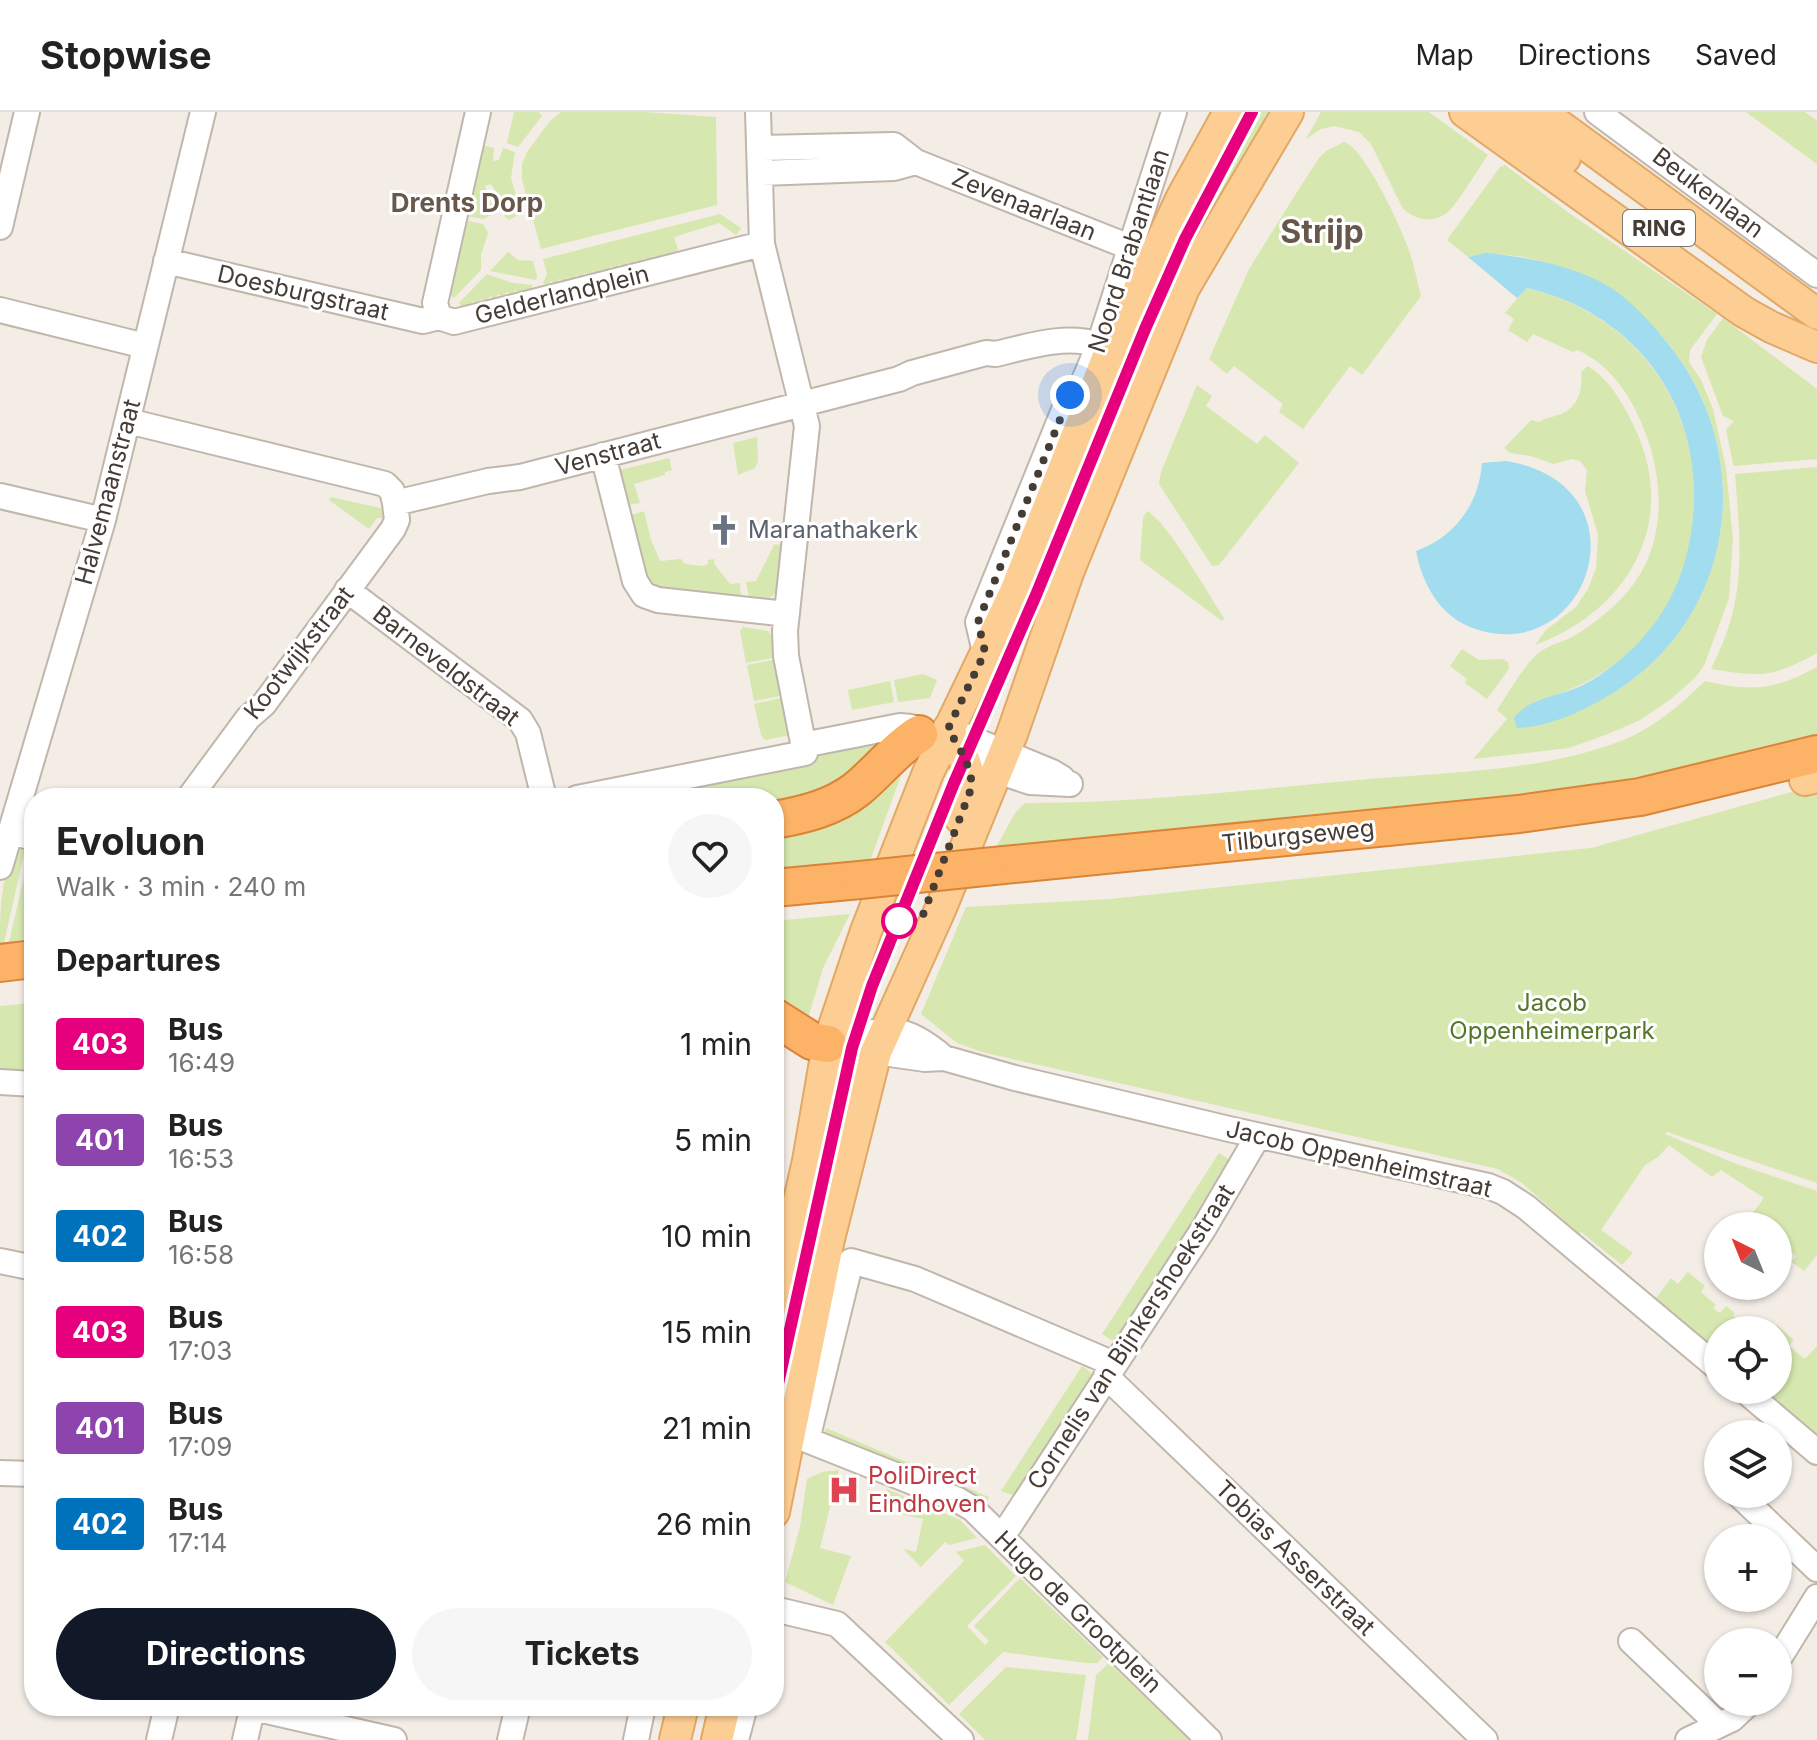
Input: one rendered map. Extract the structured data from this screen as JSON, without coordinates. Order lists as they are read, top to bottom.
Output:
{
  "streets": {
    "highway": ["Tilburgseweg"],
    "main road": ["Beukenlaan", "RING", "Noord Brabantlaan"],
    "street": [
      "Zevenaarlaan",
      "Doesburgstraat",
      "Gelderlandplein",
      "Venstraat",
      "Halvemaanstraat",
      "Kootwijkstraat",
      "Barneveldstraat",
      "Jacob Oppenheimstraat",
      "Cornelis van Bijnkershoekstraat",
      "Tobias Asserstraat",
      "Hugo de Grootplein"
    ]
  },
  "crossings": [
    ["Zevenaarlaan", "Noord Brabantlaan"],
    ["Noord Brabantlaan", "Venstraat"],
    ["Doesburgstraat", "Gelderlandplein"],
    ["Doesburgstraat", "Halvemaanstraat"],
    ["Venstraat", "Kootwijkstraat"],
    ["Kootwijkstraat", "Barneveldstraat"],
    ["Jacob Oppenheimstraat", "Cornelis van Bijnkershoekstraat"],
    ["Cornelis van Bijnkershoekstraat", "Tobias Asserstraat"],
    ["Cornelis van Bijnkershoekstraat", "Hugo de Grootplein"]
  ],
  "districts": ["Drents Dorp", "Strijp"],
  "parks": ["Jacob Oppenheimerpark"],
  "places": {
    "church": ["Maranathakerk"],
    "hospital": ["PoliDirect Eindhoven"]
  },
  "lines": ["bus line 403"],
  "north": "top left",
  "page": {
    "header": "Stopwise",
    "nav": ["Map", "Directions", "Saved"],
    "heading": [
      ["Evoluon", "Walk · 3 min · 240 m"],
      "Departures"
    ],
    "list": [
      {
        "mark": "403",
        "name": "Bus",
        "note": "16:49",
        "value": "1 min"
      },
      {
        "mark": "401",
        "name": "Bus",
        "note": "16:53",
        "value": "5 min"
      },
      {
        "mark": "402",
        "name": "Bus",
        "note": "16:58",
        "value": "10 min"
      },
      {
        "mark": "403",
        "name": "Bus",
        "note": "17:03",
        "value": "15 min"
      },
      {
        "mark": "401",
        "name": "Bus",
        "note": "17:09",
        "value": "21 min"
      },
      {
        "mark": "402",
        "name": "Bus",
        "note": "17:14",
        "value": "26 min"
      }
    ],
    "map_buttons": ["+", "−"],
    "buttons": ["Directions", "Tickets"]
  }
}
